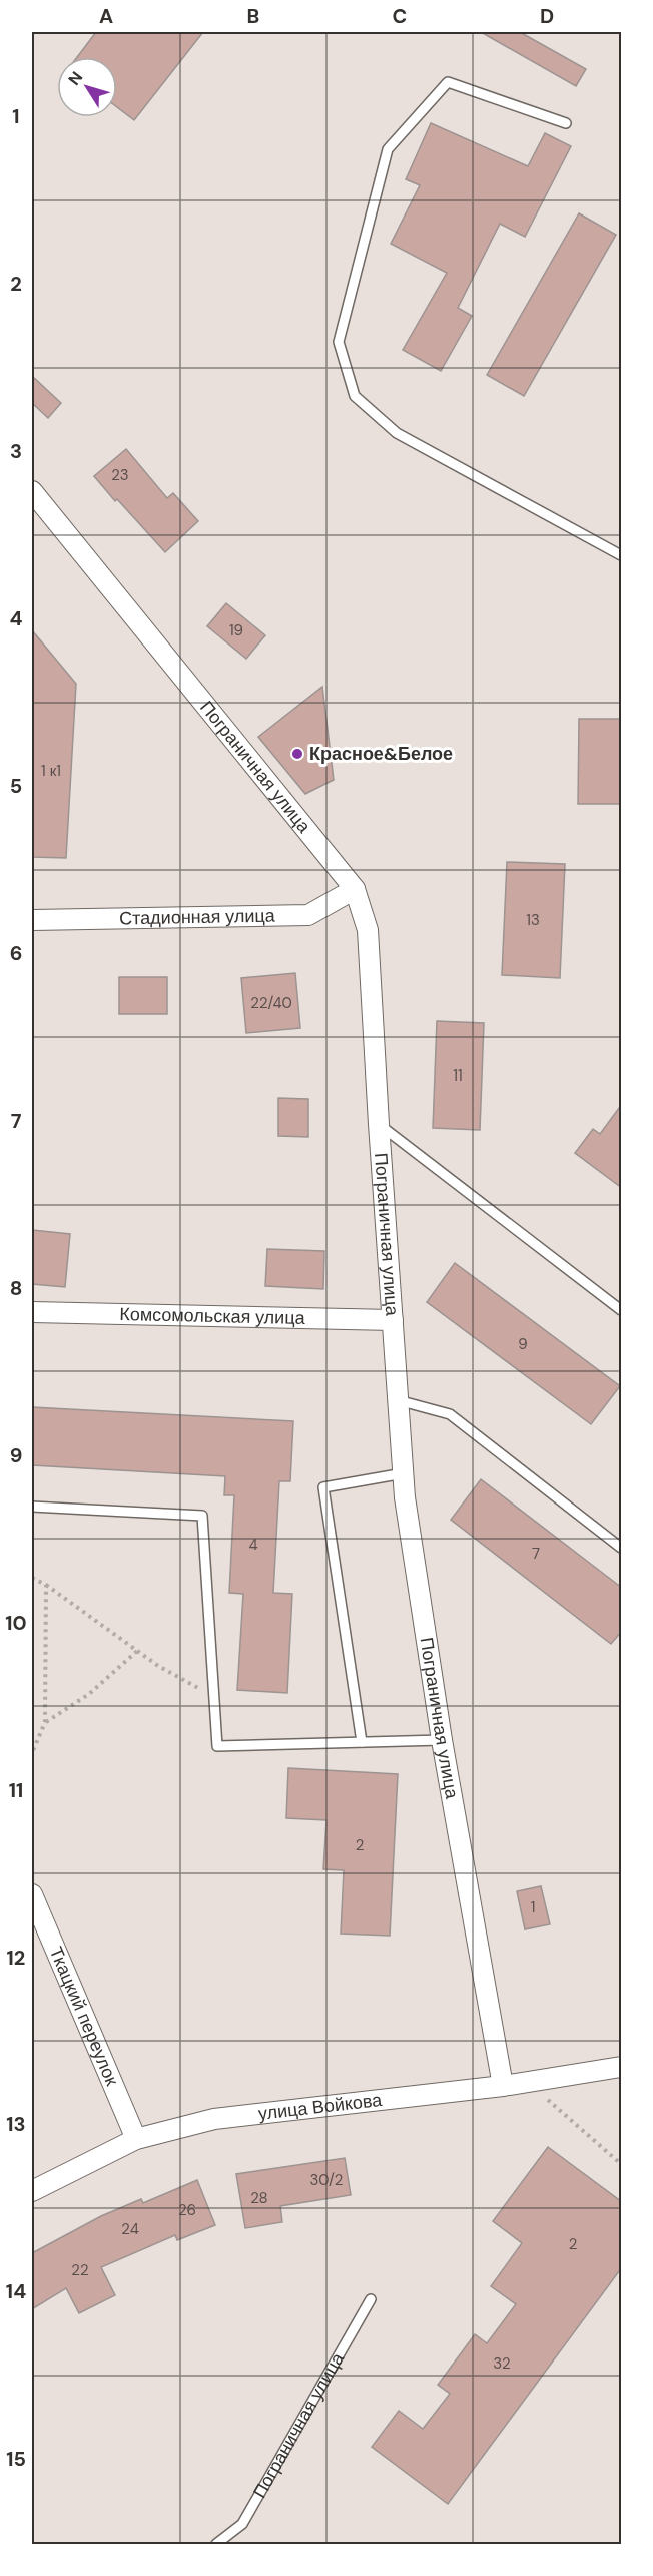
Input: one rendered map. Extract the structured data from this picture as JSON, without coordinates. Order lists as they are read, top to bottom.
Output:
{
  "streets": {
    "street": [
      "Пограничная улица",
      "Стадионная улица",
      "Комсомольская улица",
      "Ткацкий переулок",
      "улица Войкова"
    ]
  },
  "crossings": [
    ["Пограничная улица", "Стадионная улица"],
    ["Пограничная улица", "Комсомольская улица"],
    ["Пограничная улица", "улица Войкова"],
    ["Ткацкий переулок", "улица Войкова"]
  ],
  "places": ["Красное&Белое"],
  "house_numbers": [
    "23",
    "19",
    "1 к1",
    "13",
    "22/40",
    "11",
    "9",
    "4",
    "7",
    "2",
    "1",
    "30/2",
    "28",
    "26",
    "24",
    "2",
    "22",
    "32"
  ],
  "north": "top left",
  "grid": {
    "columns": [
      "A",
      "B",
      "C",
      "D"
    ],
    "rows": [
      "1",
      "2",
      "3",
      "4",
      "5",
      "6",
      "7",
      "8",
      "9",
      "10",
      "11",
      "12",
      "13",
      "14",
      "15"
    ]
  }
}
